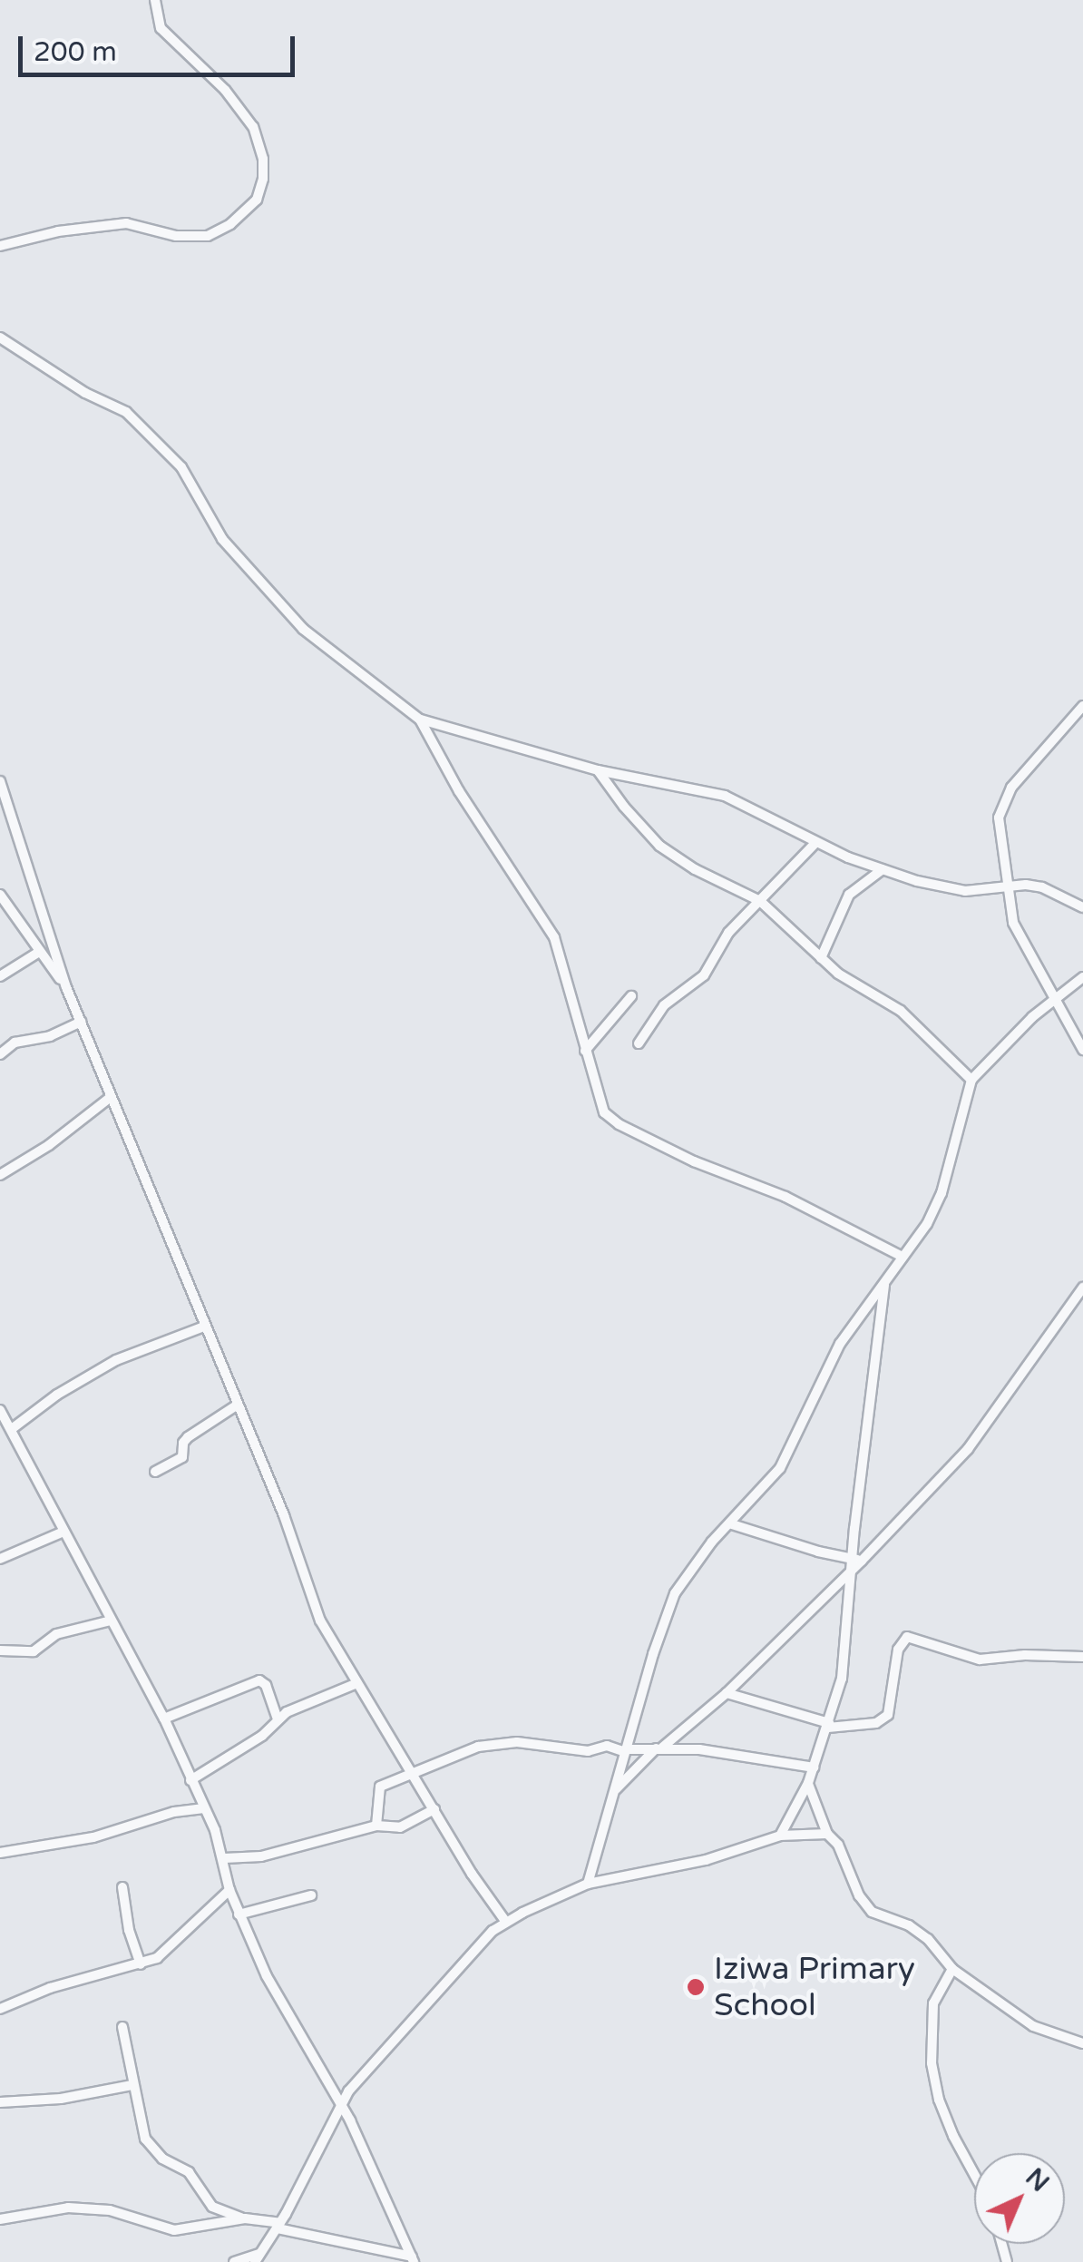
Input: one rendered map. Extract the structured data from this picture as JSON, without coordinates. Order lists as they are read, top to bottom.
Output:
{
  "places": ["Iziwa Primary School"],
  "scale_bar": "200 m",
  "north": "top right"
}
